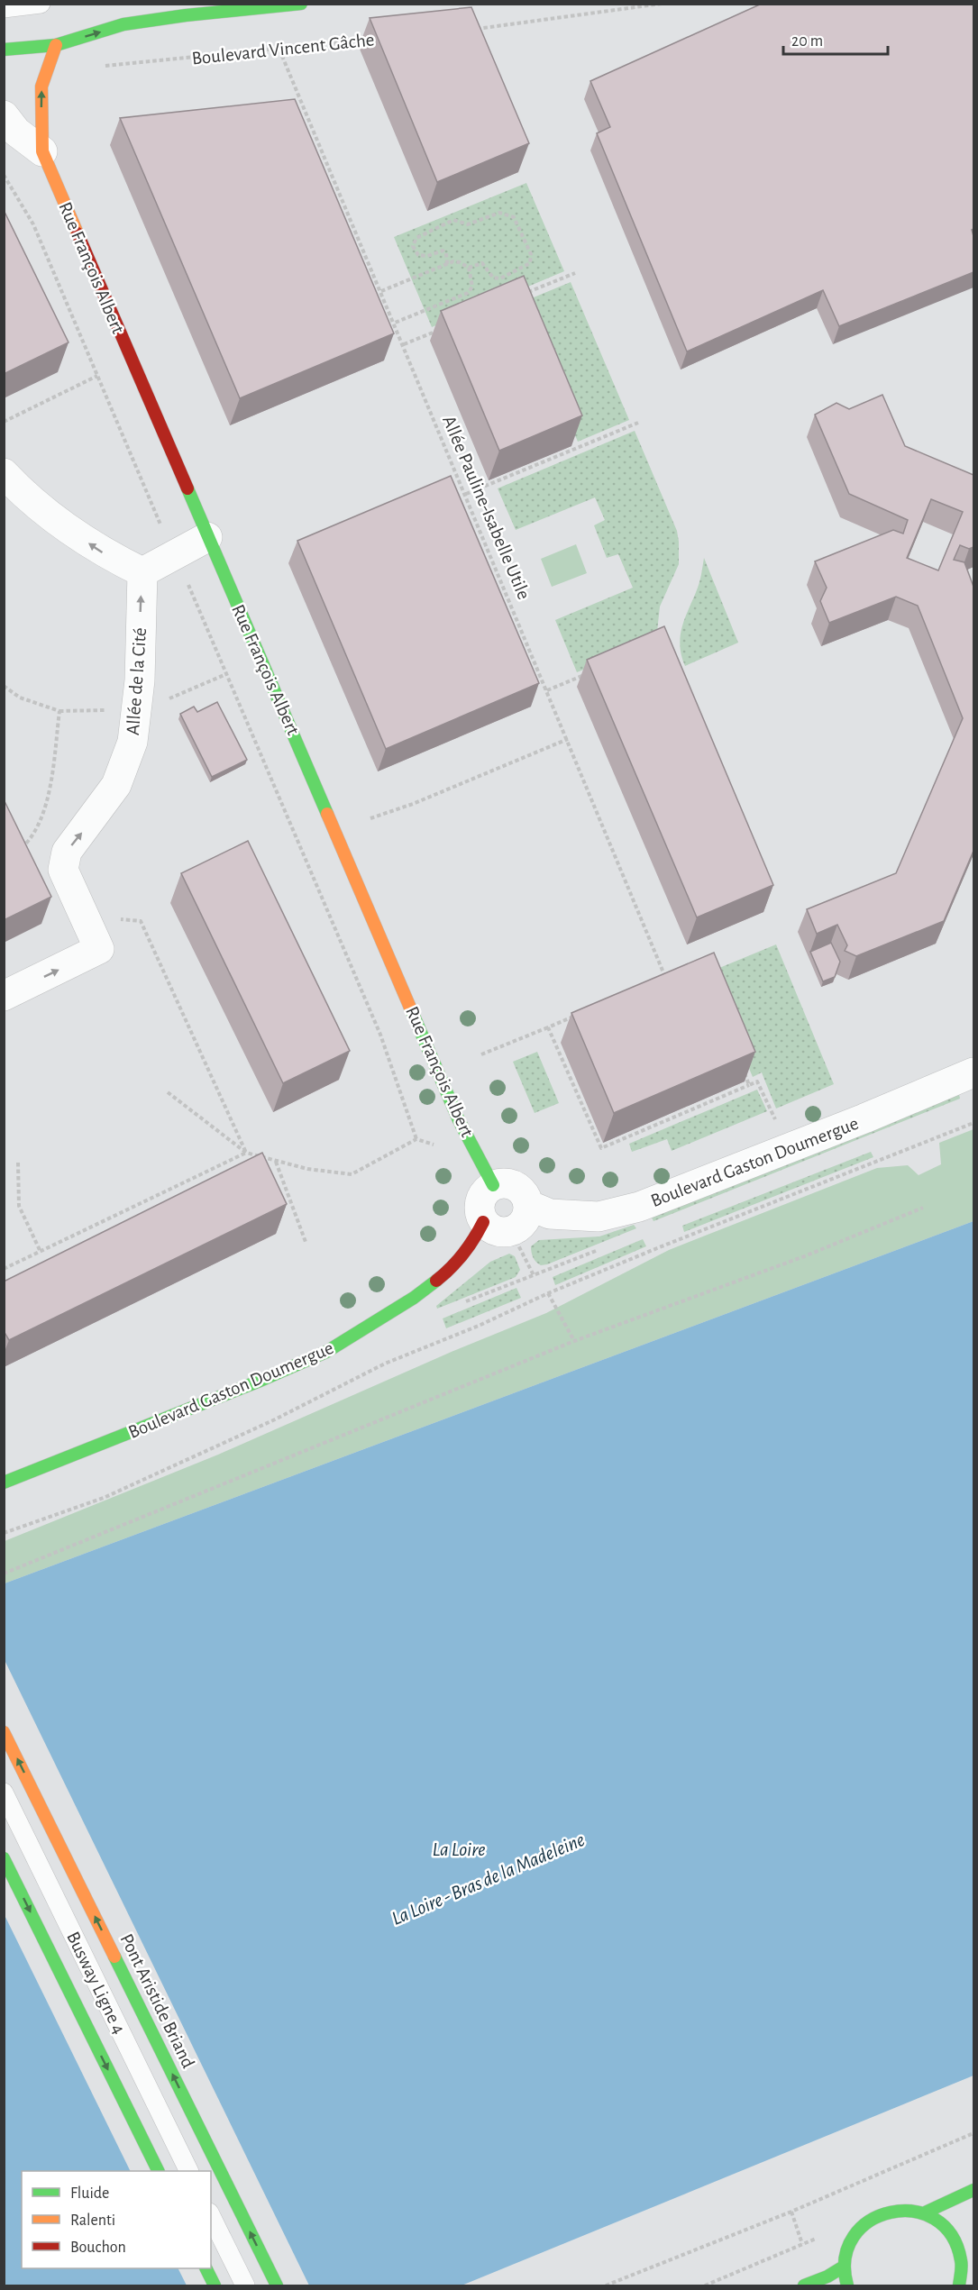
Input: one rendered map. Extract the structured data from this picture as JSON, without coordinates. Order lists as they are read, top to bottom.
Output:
{
  "streets": {
    "street": [
      "Rue François Albert",
      "Allée de la Cité",
      "Boulevard Gaston Doumergue",
      "Pont Aristide Briand"
    ],
    "lane": ["Busway Ligne 4"],
    "path": ["Boulevard Vincent Gâche", "Allée Pauline-Isabelle Utile"]
  },
  "crossings": [
    ["Boulevard Vincent Gâche", "Allée Pauline-Isabelle Utile"],
    ["Rue François Albert", "Boulevard Gaston Doumergue"]
  ],
  "one_way": ["Allée de la Cité"],
  "water": ["La Loire", "La Loire - Bras de la Madeleine"],
  "legend": ["Fluide", "Ralenti", "Bouchon"],
  "scale_bar": "20 m"
}
